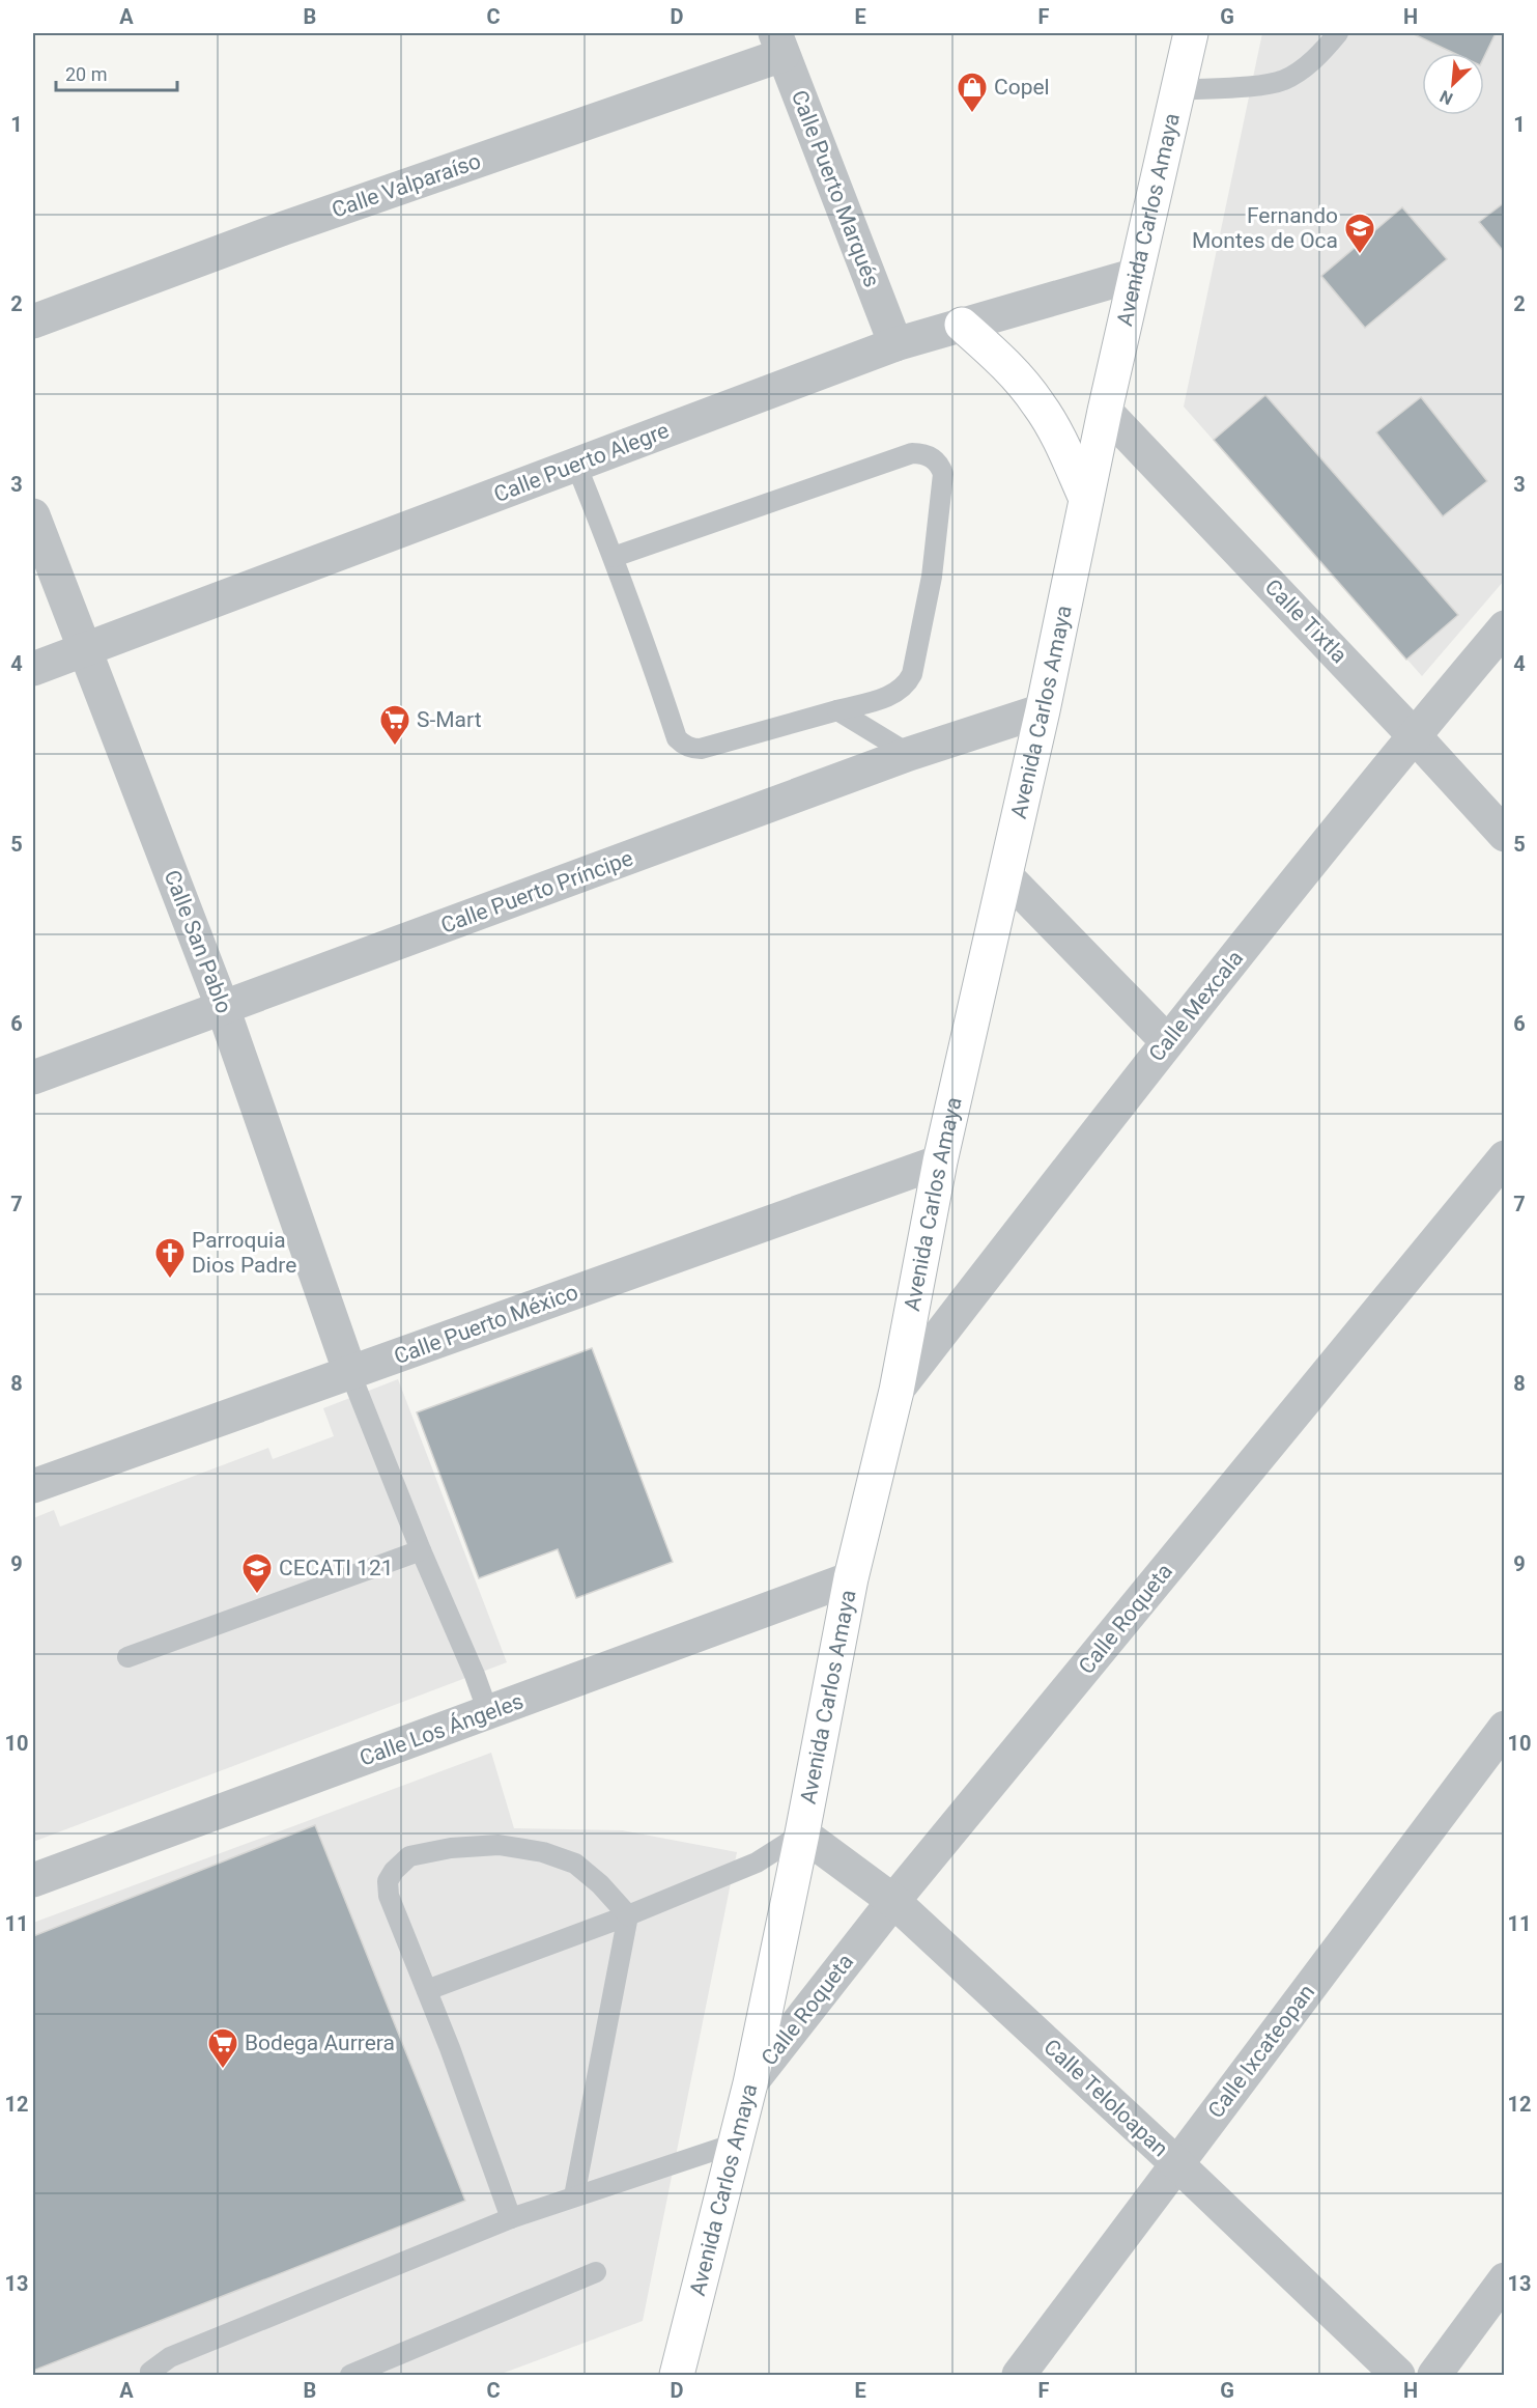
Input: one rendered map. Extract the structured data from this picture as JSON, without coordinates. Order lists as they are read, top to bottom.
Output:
{
  "streets": {
    "main road": ["Avenida Carlos Amaya"],
    "street": [
      "Calle Valparaíso",
      "Calle Puerto Marqués",
      "Calle Puerto Alegre",
      "Calle Tixtla",
      "Calle Puerto Príncipe",
      "Calle San Pablo",
      "Calle Mexcala",
      "Calle Puerto México",
      "Calle Roqueta",
      "Calle Los Ángeles",
      "Calle Ixcateopan",
      "Calle Teloloapan"
    ]
  },
  "crossings": [
    ["Calle Valparaíso", "Calle Puerto Marqués"],
    ["Calle Puerto Marqués", "Calle Puerto Alegre"],
    ["Avenida Carlos Amaya", "Calle Puerto Alegre"],
    ["Avenida Carlos Amaya", "Calle Tixtla"],
    ["Avenida Carlos Amaya", "Calle Puerto Príncipe"],
    ["Avenida Carlos Amaya", "Calle Mexcala"],
    ["Avenida Carlos Amaya", "Calle Puerto México"],
    ["Avenida Carlos Amaya", "Calle Roqueta"],
    ["Avenida Carlos Amaya", "Calle Los Ángeles"],
    ["Avenida Carlos Amaya", "Calle Teloloapan"],
    ["Calle Puerto Alegre", "Calle San Pablo"],
    ["Calle Tixtla", "Calle Mexcala"],
    ["Calle Puerto Príncipe", "Calle San Pablo"],
    ["Calle San Pablo", "Calle Puerto México"],
    ["Calle Roqueta", "Calle Teloloapan"],
    ["Calle Ixcateopan", "Calle Teloloapan"]
  ],
  "places": {
    "shop": ["Copel"],
    "school or university": ["Fernando Montes de Oca", "CECATI 121"],
    "supermarket": ["S-Mart", "Bodega Aurrera"],
    "church": ["Parroquia Dios Padre"]
  },
  "scale_bar": "20 m",
  "north": "bottom left",
  "grid": {
    "columns": [
      "A",
      "B",
      "C",
      "D",
      "E",
      "F",
      "G",
      "H"
    ],
    "rows": [
      "1",
      "2",
      "3",
      "4",
      "5",
      "6",
      "7",
      "8",
      "9",
      "10",
      "11",
      "12",
      "13"
    ]
  }
}
